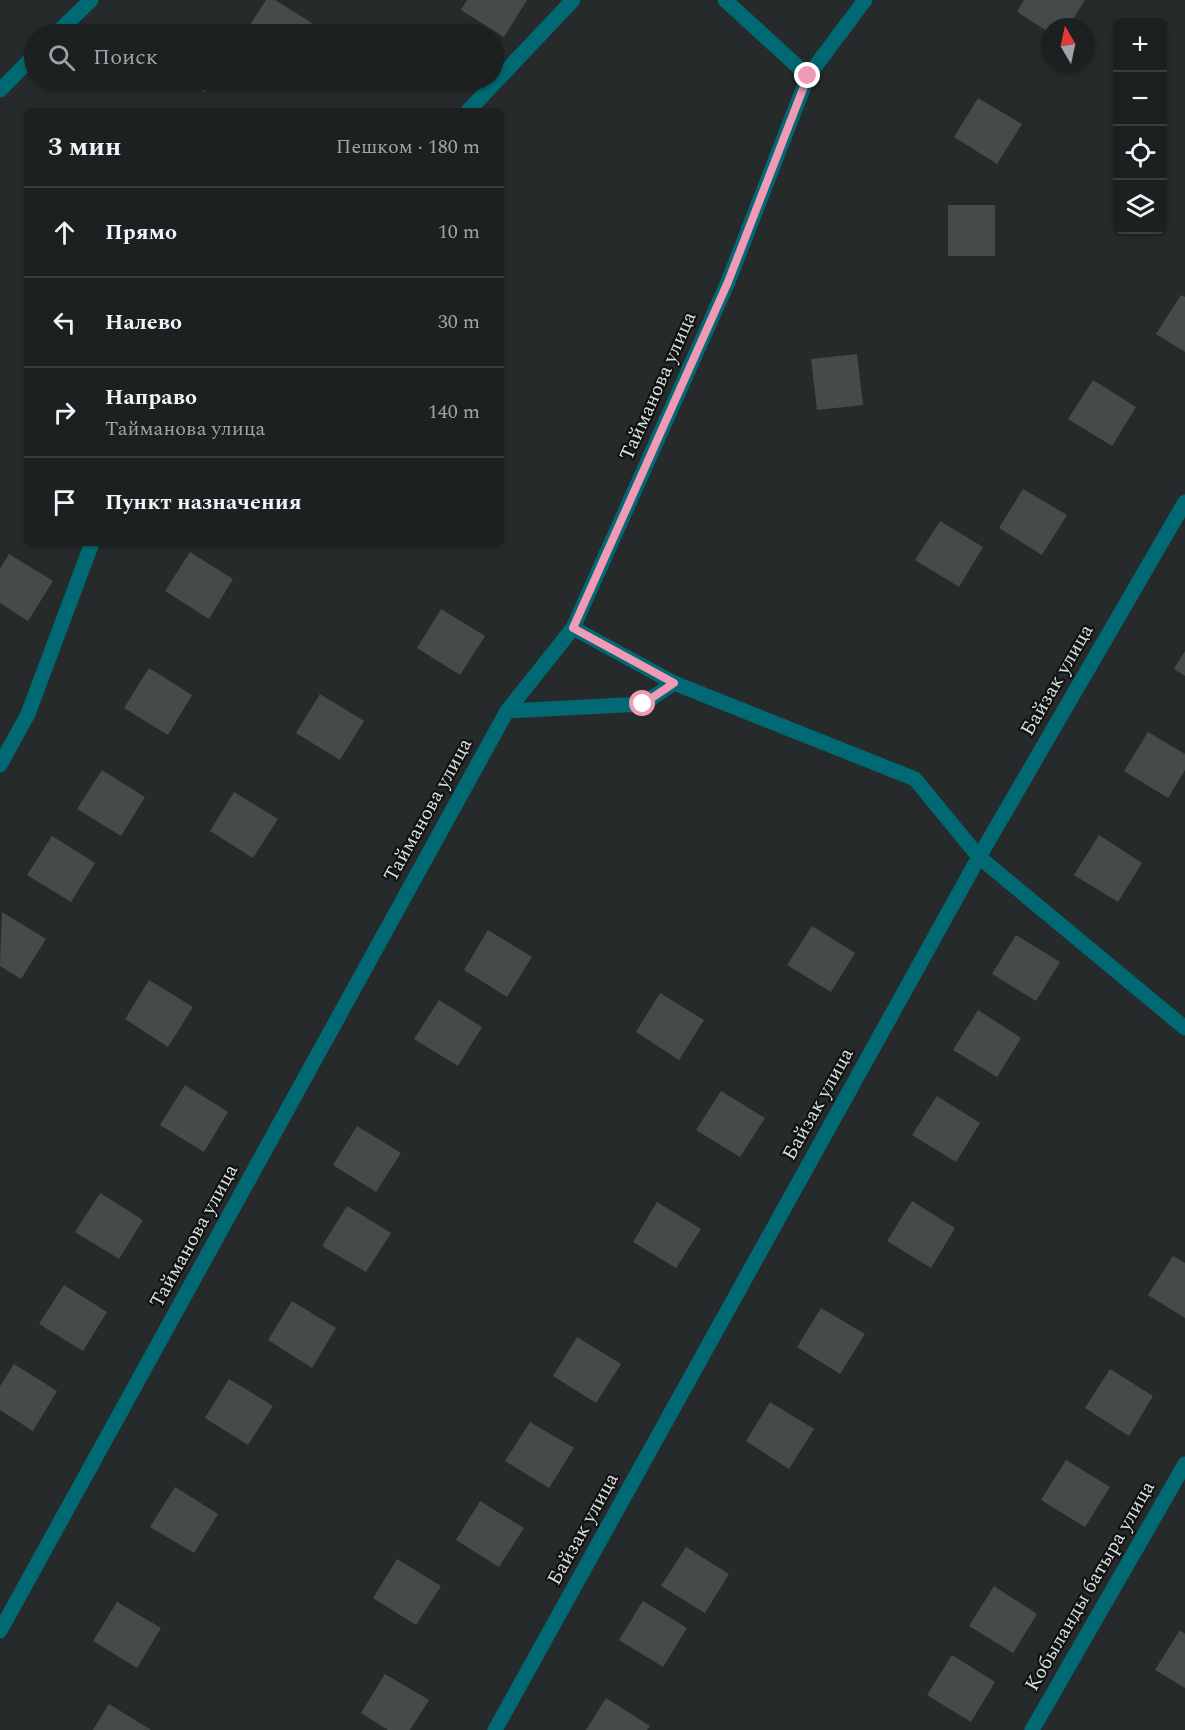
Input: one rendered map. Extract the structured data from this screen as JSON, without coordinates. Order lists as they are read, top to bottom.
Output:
{
  "streets": {
    "street": ["Тайманова улица", "Байзак улица", "Кобыланды батыра улица"]
  },
  "north": "top",
  "page": {
    "map_buttons": ["+", "−"],
    "search": "Поиск",
    "heading": ["3 мин", "Пешком · 180 m"],
    "list": [
      ["Прямо", "10 m"],
      ["Налево", "30 m"],
      ["Направо", "Тайманова улица", "140 m"],
      "Пункт назначения"
    ]
  }
}
